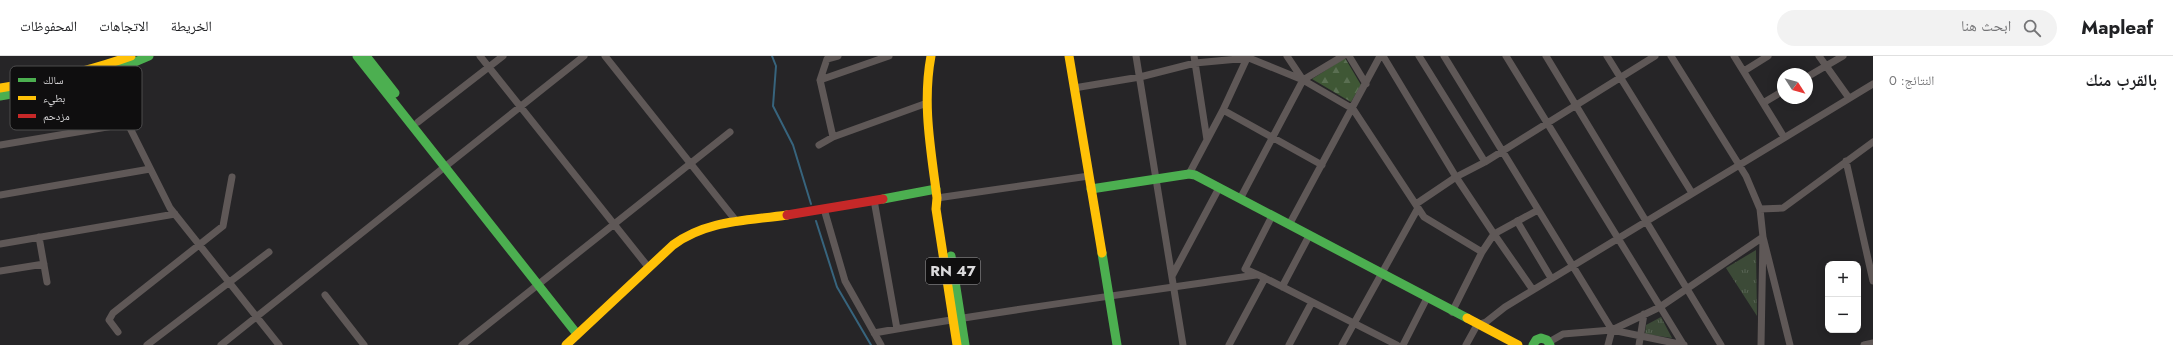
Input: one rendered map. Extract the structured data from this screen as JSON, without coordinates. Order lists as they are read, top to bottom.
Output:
{
  "streets": {
    "street": ["RN 47"]
  },
  "legend": ["سالك", "بطيء", "مزدحم"],
  "north": "bottom right",
  "page": {
    "header": "Mapleaf",
    "search": "ابحث هنا",
    "nav": ["الخريطة", "الاتجاهات", "المحفوظات"],
    "heading": ["بالقرب منك", "النتائج: 0"],
    "map_buttons": ["+", "−"]
  }
}
